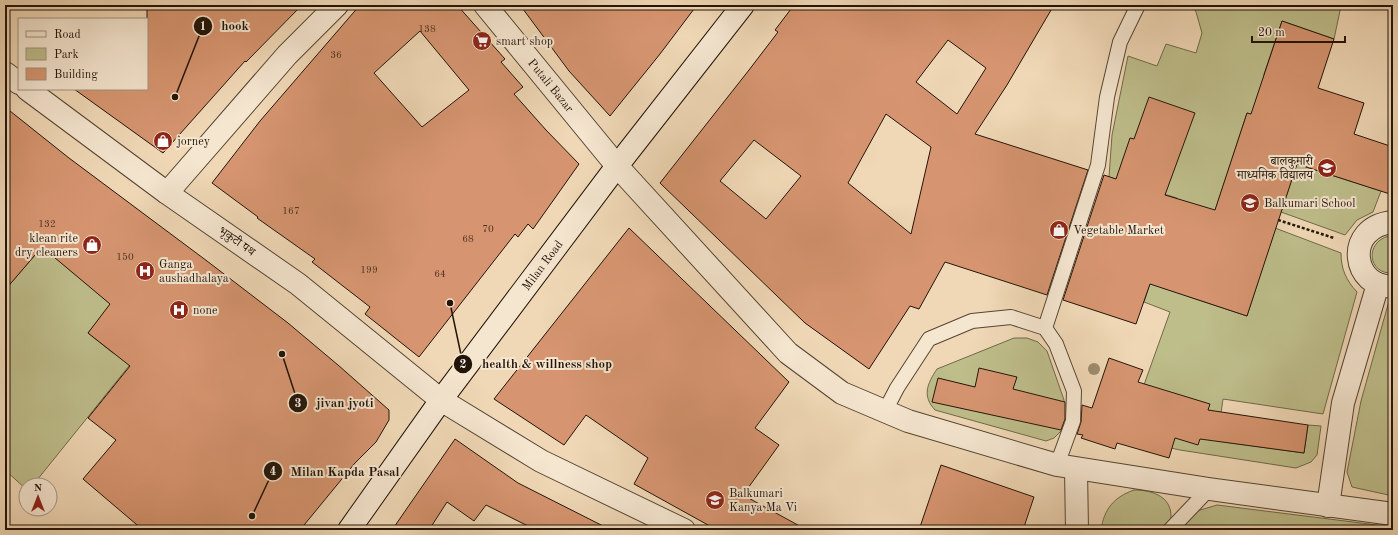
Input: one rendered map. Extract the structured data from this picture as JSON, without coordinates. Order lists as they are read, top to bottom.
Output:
{
  "streets": {
    "street": ["Putali Bazar", "भृकुटी पथ", "Milan Road"]
  },
  "crossings": [
    ["Putali Bazar", "Milan Road"],
    ["भृकुटी पथ", "Milan Road"]
  ],
  "places": {
    "supermarket": ["smart shop"],
    "other": [
      "hook",
      "health & willness shop",
      "jivan jyoti",
      "Milan Kapda Pasal"
    ],
    "shop": ["jorney", "Vegetable Market", "klean rite dry cleaners"],
    "school or university": ["बालकुमारी माध्यमिक विद्यालय", "Balkumari School", "Balkumari Kanya Ma Vi"],
    "hospital": ["Ganga aushadhalaya", "none"]
  },
  "house_numbers": [
    "138",
    "36",
    "167",
    "132",
    "70",
    "68",
    "150",
    "199",
    "64"
  ],
  "legend": ["Road", "Park", "Building"],
  "scale_bar": "20 m",
  "north": "top"
}
